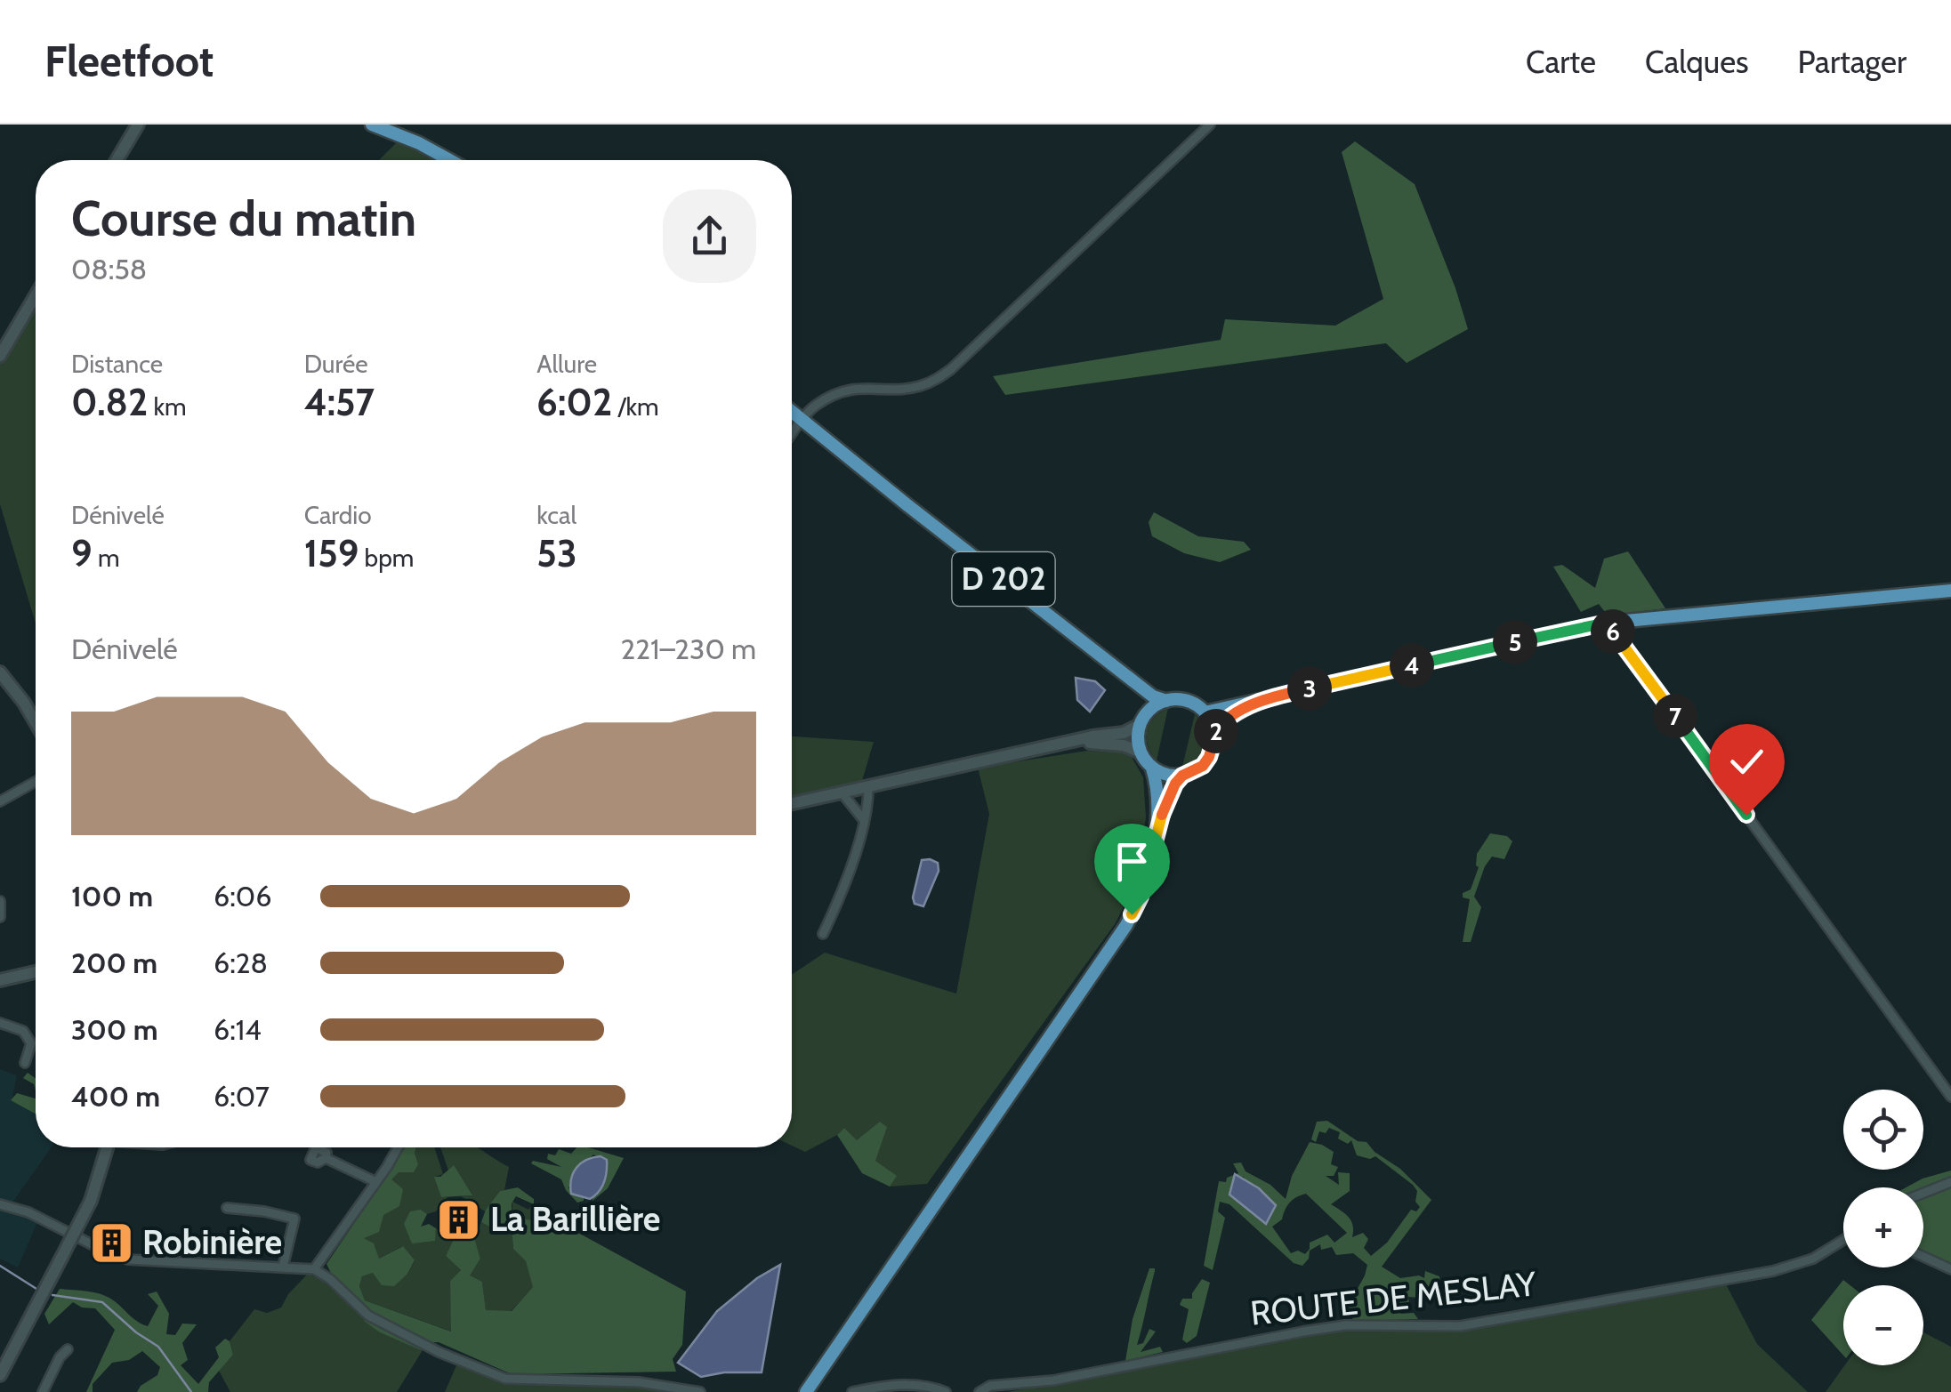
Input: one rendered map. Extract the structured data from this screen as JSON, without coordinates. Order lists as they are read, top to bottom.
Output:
{
  "streets": {
    "main road": ["D 202"],
    "street": ["ROUTE DE MESLAY"]
  },
  "places": {
    "building": ["La Barillière", "Robinière"]
  },
  "page": {
    "header": "Fleetfoot",
    "nav": ["Carte", "Calques", "Partager"],
    "heading": ["Course du matin", "08:58"],
    "stats": [
      ["Distance", "0.82 km"],
      ["Durée", "4:57"],
      ["Allure", "6:02 /km"],
      ["Dénivelé", "9 m"],
      ["Cardio", "159 bpm"],
      ["kcal", "53"]
    ],
    "pins": [
      "6",
      "5",
      "4",
      "3",
      "7",
      "2"
    ],
    "chart": ["Dénivelé", "221–230 m"],
    "list": [
      {
        "name": "100 m",
        "note": "6:06"
      },
      {
        "name": "200 m",
        "note": "6:28"
      },
      {
        "name": "300 m",
        "note": "6:14"
      },
      {
        "name": "400 m",
        "note": "6:07"
      }
    ],
    "map_buttons": ["+", "−"]
  }
}
